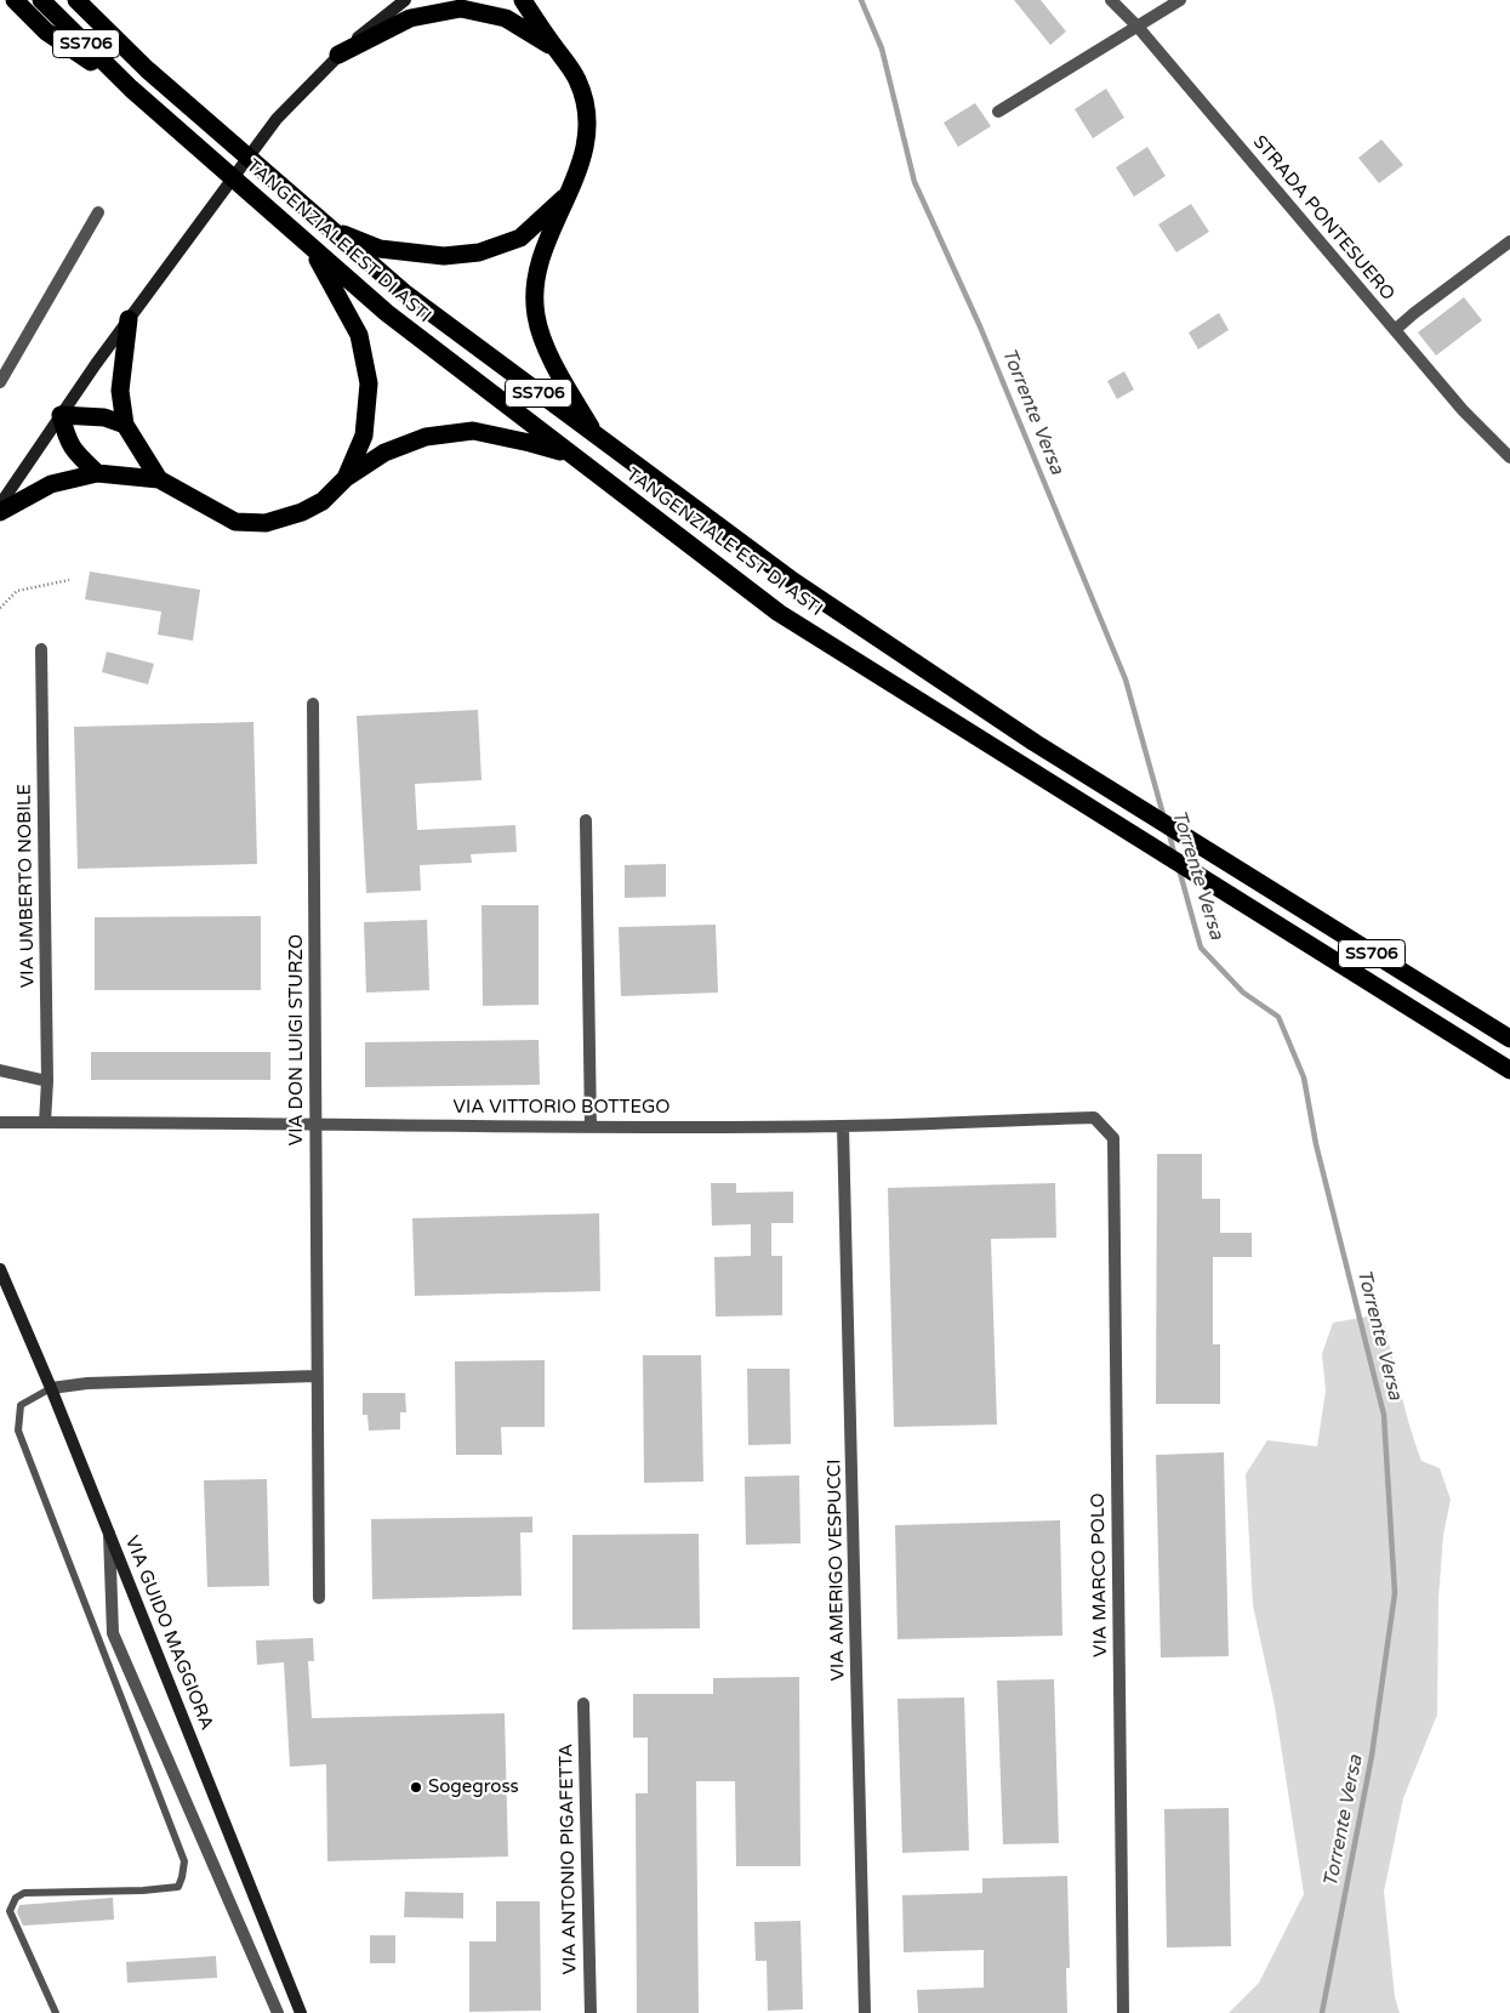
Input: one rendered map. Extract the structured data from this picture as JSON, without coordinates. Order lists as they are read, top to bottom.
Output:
{
  "streets": {
    "highway": ["SS706", "TANGENZIALE EST DI ASTI"],
    "street": [
      "STRADA PONTESUERO",
      "VIA UMBERTO NOBILE",
      "VIA DON LUIGI STURZO",
      "VIA VITTORIO BOTTEGO",
      "VIA AMERIGO VESPUCCI",
      "VIA MARCO POLO",
      "VIA GUIDO MAGGIORA",
      "VIA ANTONIO PIGAFETTA"
    ]
  },
  "crossings": [
    ["VIA UMBERTO NOBILE", "VIA VITTORIO BOTTEGO"],
    ["VIA DON LUIGI STURZO", "VIA VITTORIO BOTTEGO"],
    ["VIA VITTORIO BOTTEGO", "VIA AMERIGO VESPUCCI"],
    ["VIA VITTORIO BOTTEGO", "VIA MARCO POLO"]
  ],
  "water": ["Torrente Versa"],
  "places": ["Sogegross"]
}
